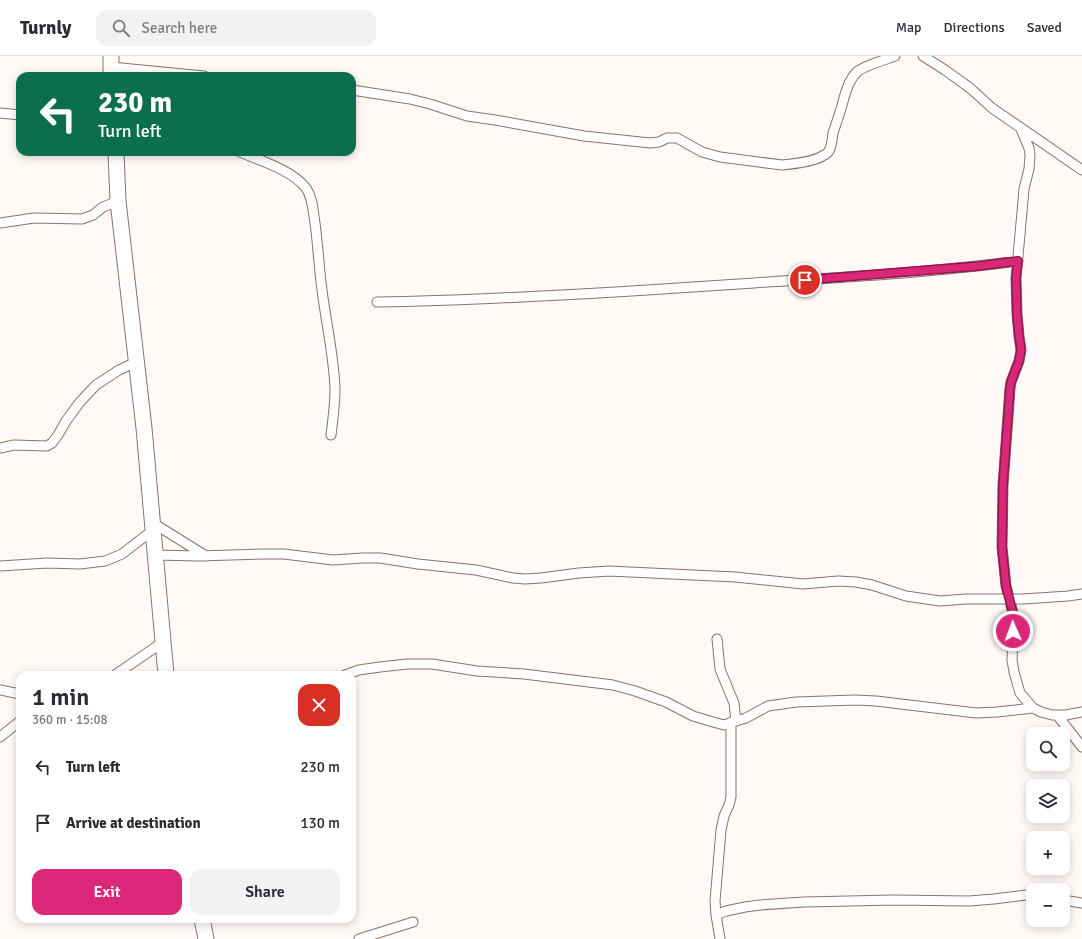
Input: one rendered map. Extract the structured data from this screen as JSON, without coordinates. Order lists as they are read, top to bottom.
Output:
{
  "page": {
    "header": "Turnly",
    "search": "Search here",
    "nav": ["Map", "Directions", "Saved"],
    "turn": ["230 m", "Turn left"],
    "heading": ["1 min", "360 m · 15:08"],
    "map_buttons": ["+", "−"],
    "list": [
      {
        "name": "Turn left",
        "value": "230 m"
      },
      {
        "name": "Arrive at destination",
        "value": "130 m"
      }
    ],
    "buttons": ["Exit", "Share"]
  }
}
